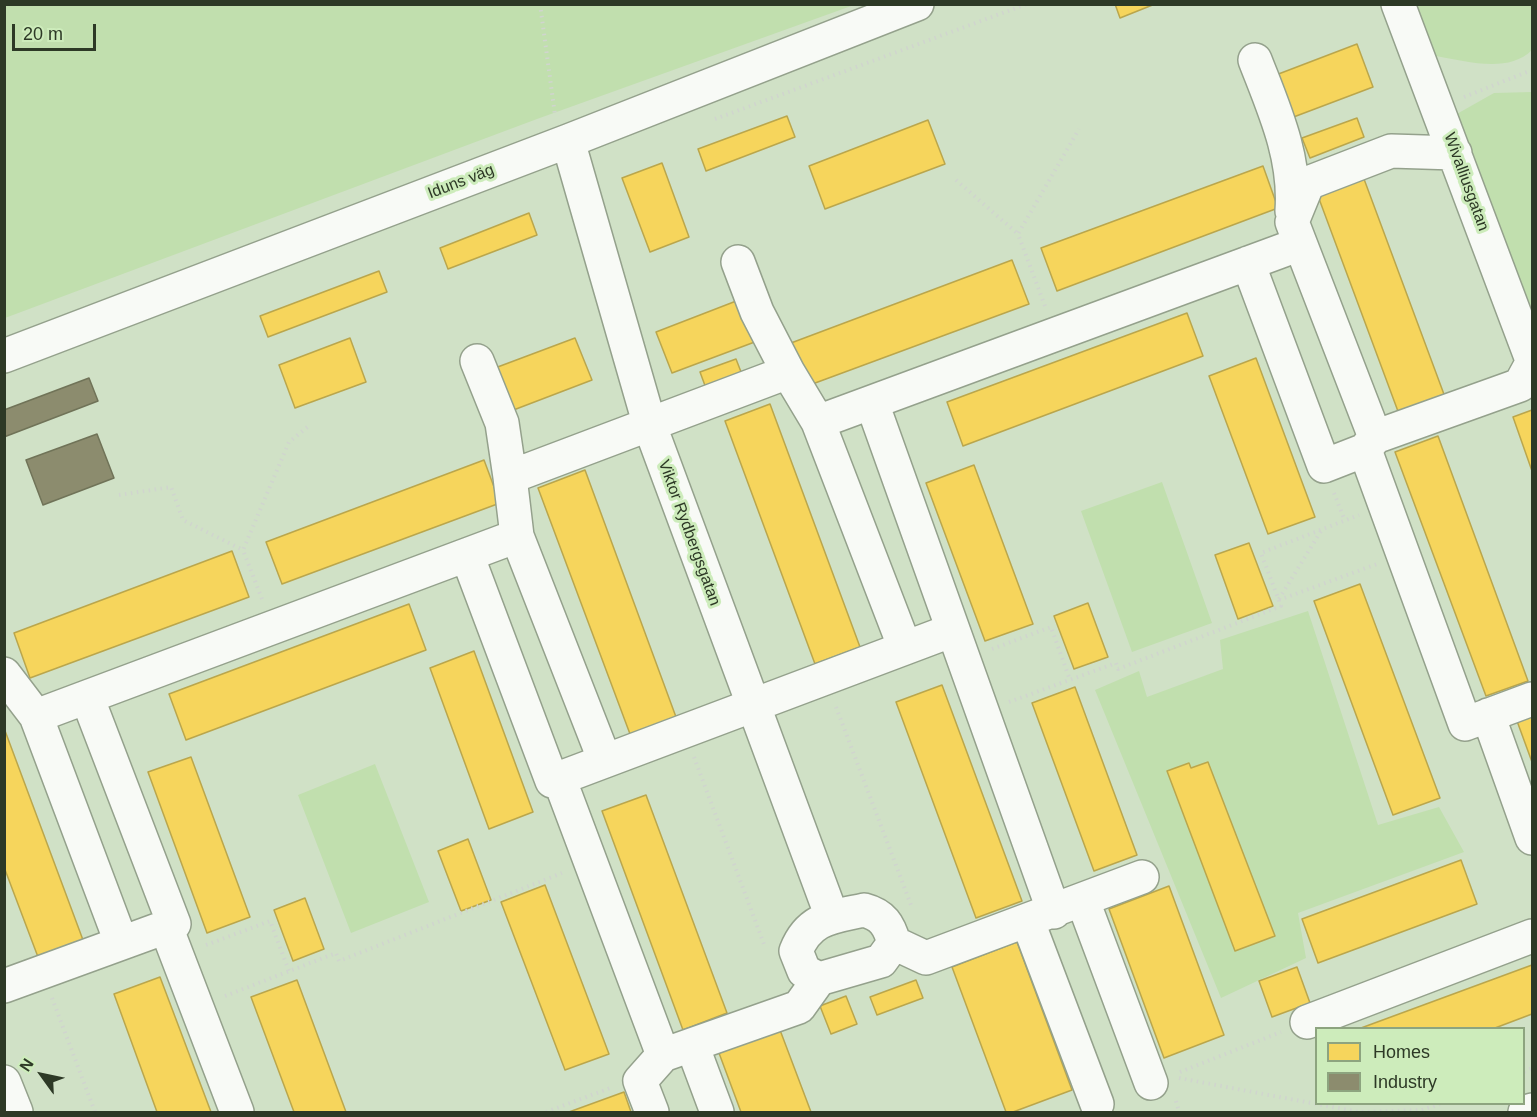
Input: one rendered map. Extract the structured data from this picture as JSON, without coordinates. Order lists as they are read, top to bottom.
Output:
{
  "streets": {
    "street": ["Iduns väg", "Wivalliusgatan", "Viktor Rydbergsgatan"]
  },
  "crossings": [
    ["Iduns väg", "Viktor Rydbergsgatan"]
  ],
  "legend": ["Homes", "Industry"],
  "scale_bar": "20 m",
  "north": "top left"
}
